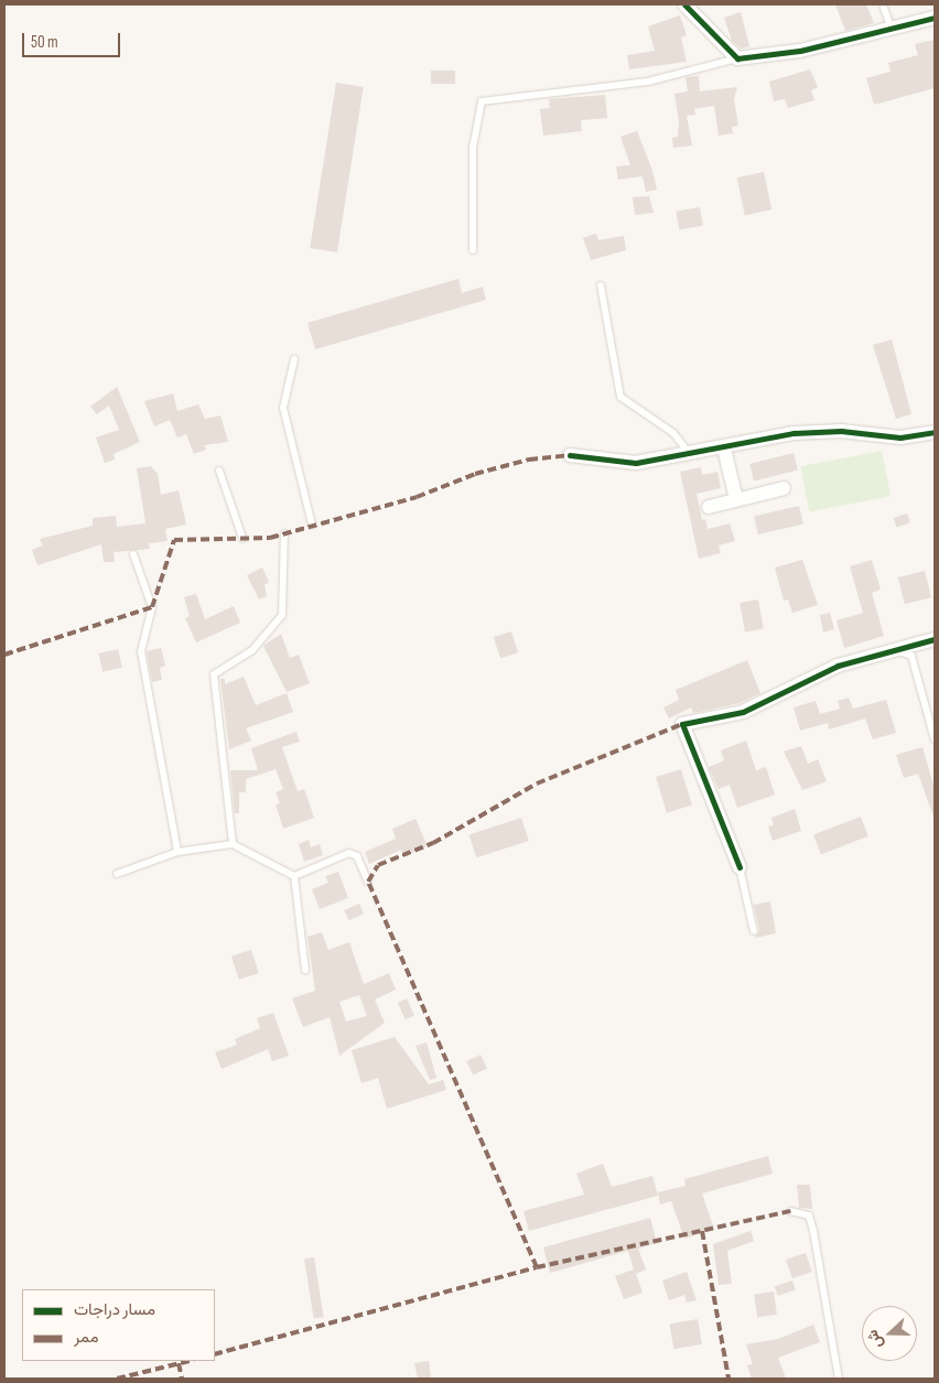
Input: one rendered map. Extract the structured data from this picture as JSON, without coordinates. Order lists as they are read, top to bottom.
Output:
{
  "legend": ["مسار دراجات", "ممر"],
  "scale_bar": "50 m",
  "north": "left"
}
